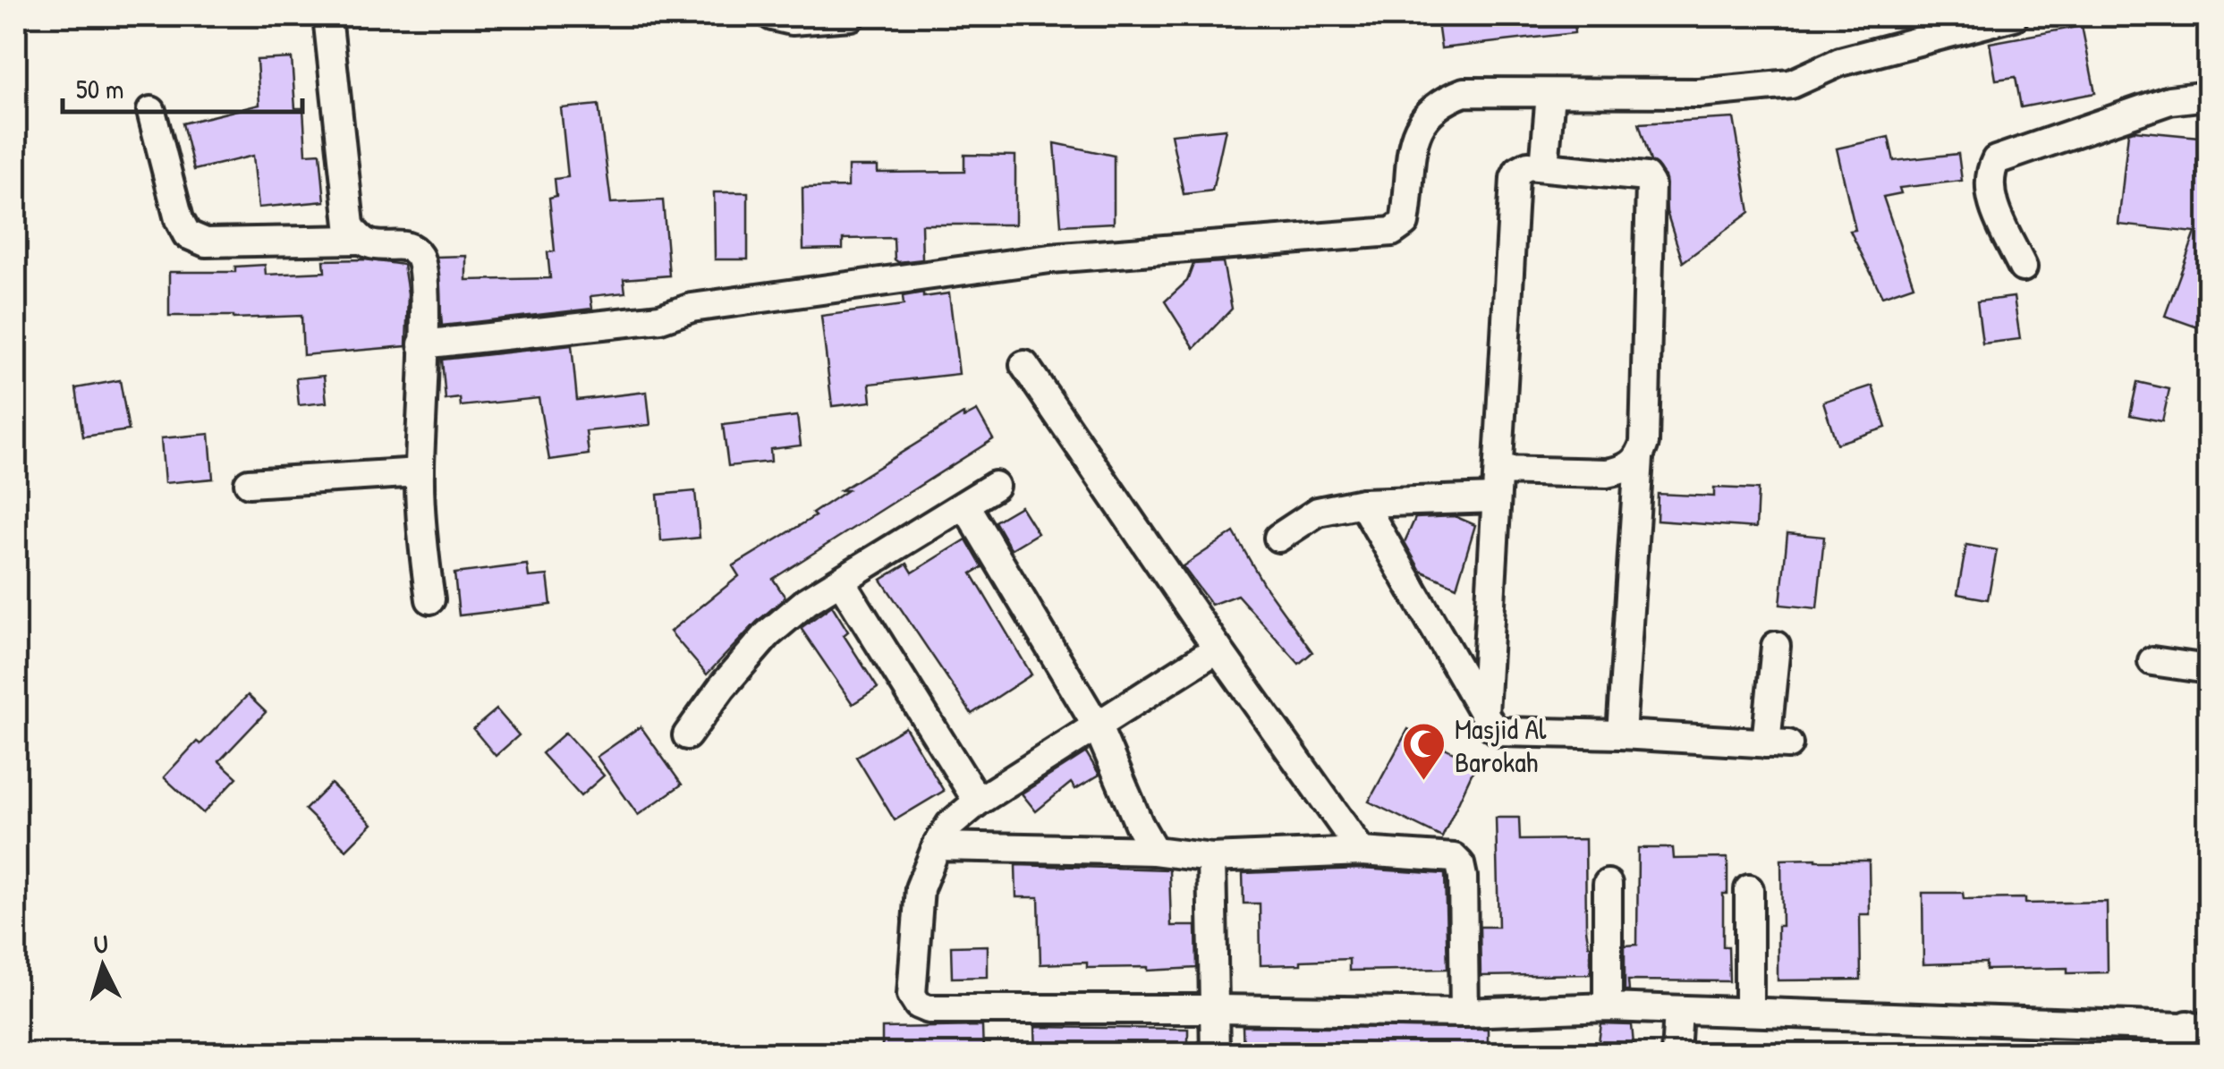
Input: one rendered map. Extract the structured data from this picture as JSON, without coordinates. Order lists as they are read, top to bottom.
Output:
{
  "places": {
    "mosque": ["Masjid Al Barokah"]
  },
  "scale_bar": "50 m",
  "north": "top"
}
